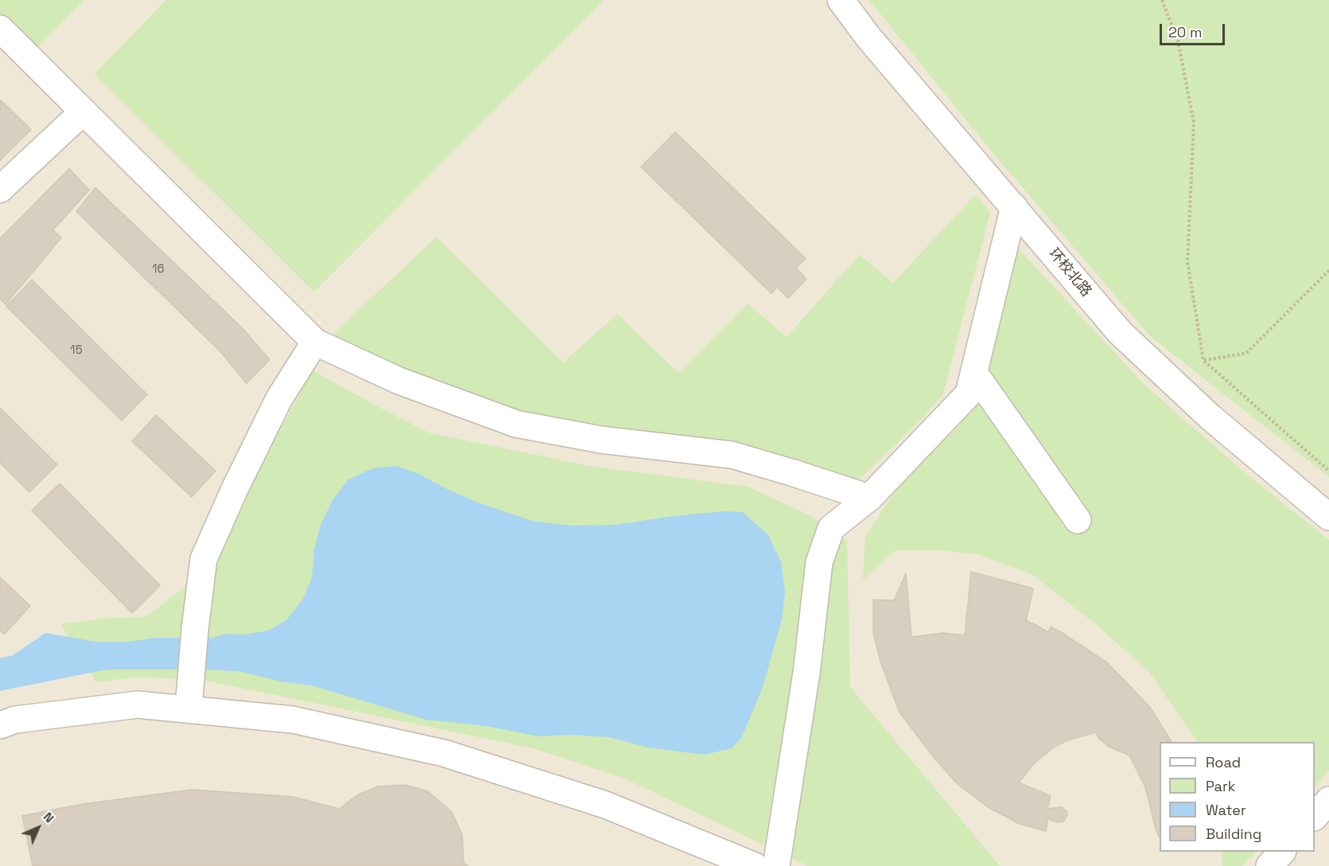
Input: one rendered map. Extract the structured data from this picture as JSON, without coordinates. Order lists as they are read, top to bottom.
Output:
{
  "streets": {
    "street": ["环校北路"]
  },
  "house_numbers": ["16", "15"],
  "legend": [
    "Road",
    "Park",
    "Water",
    "Building"
  ],
  "scale_bar": "20 m",
  "north": "top right"
}
